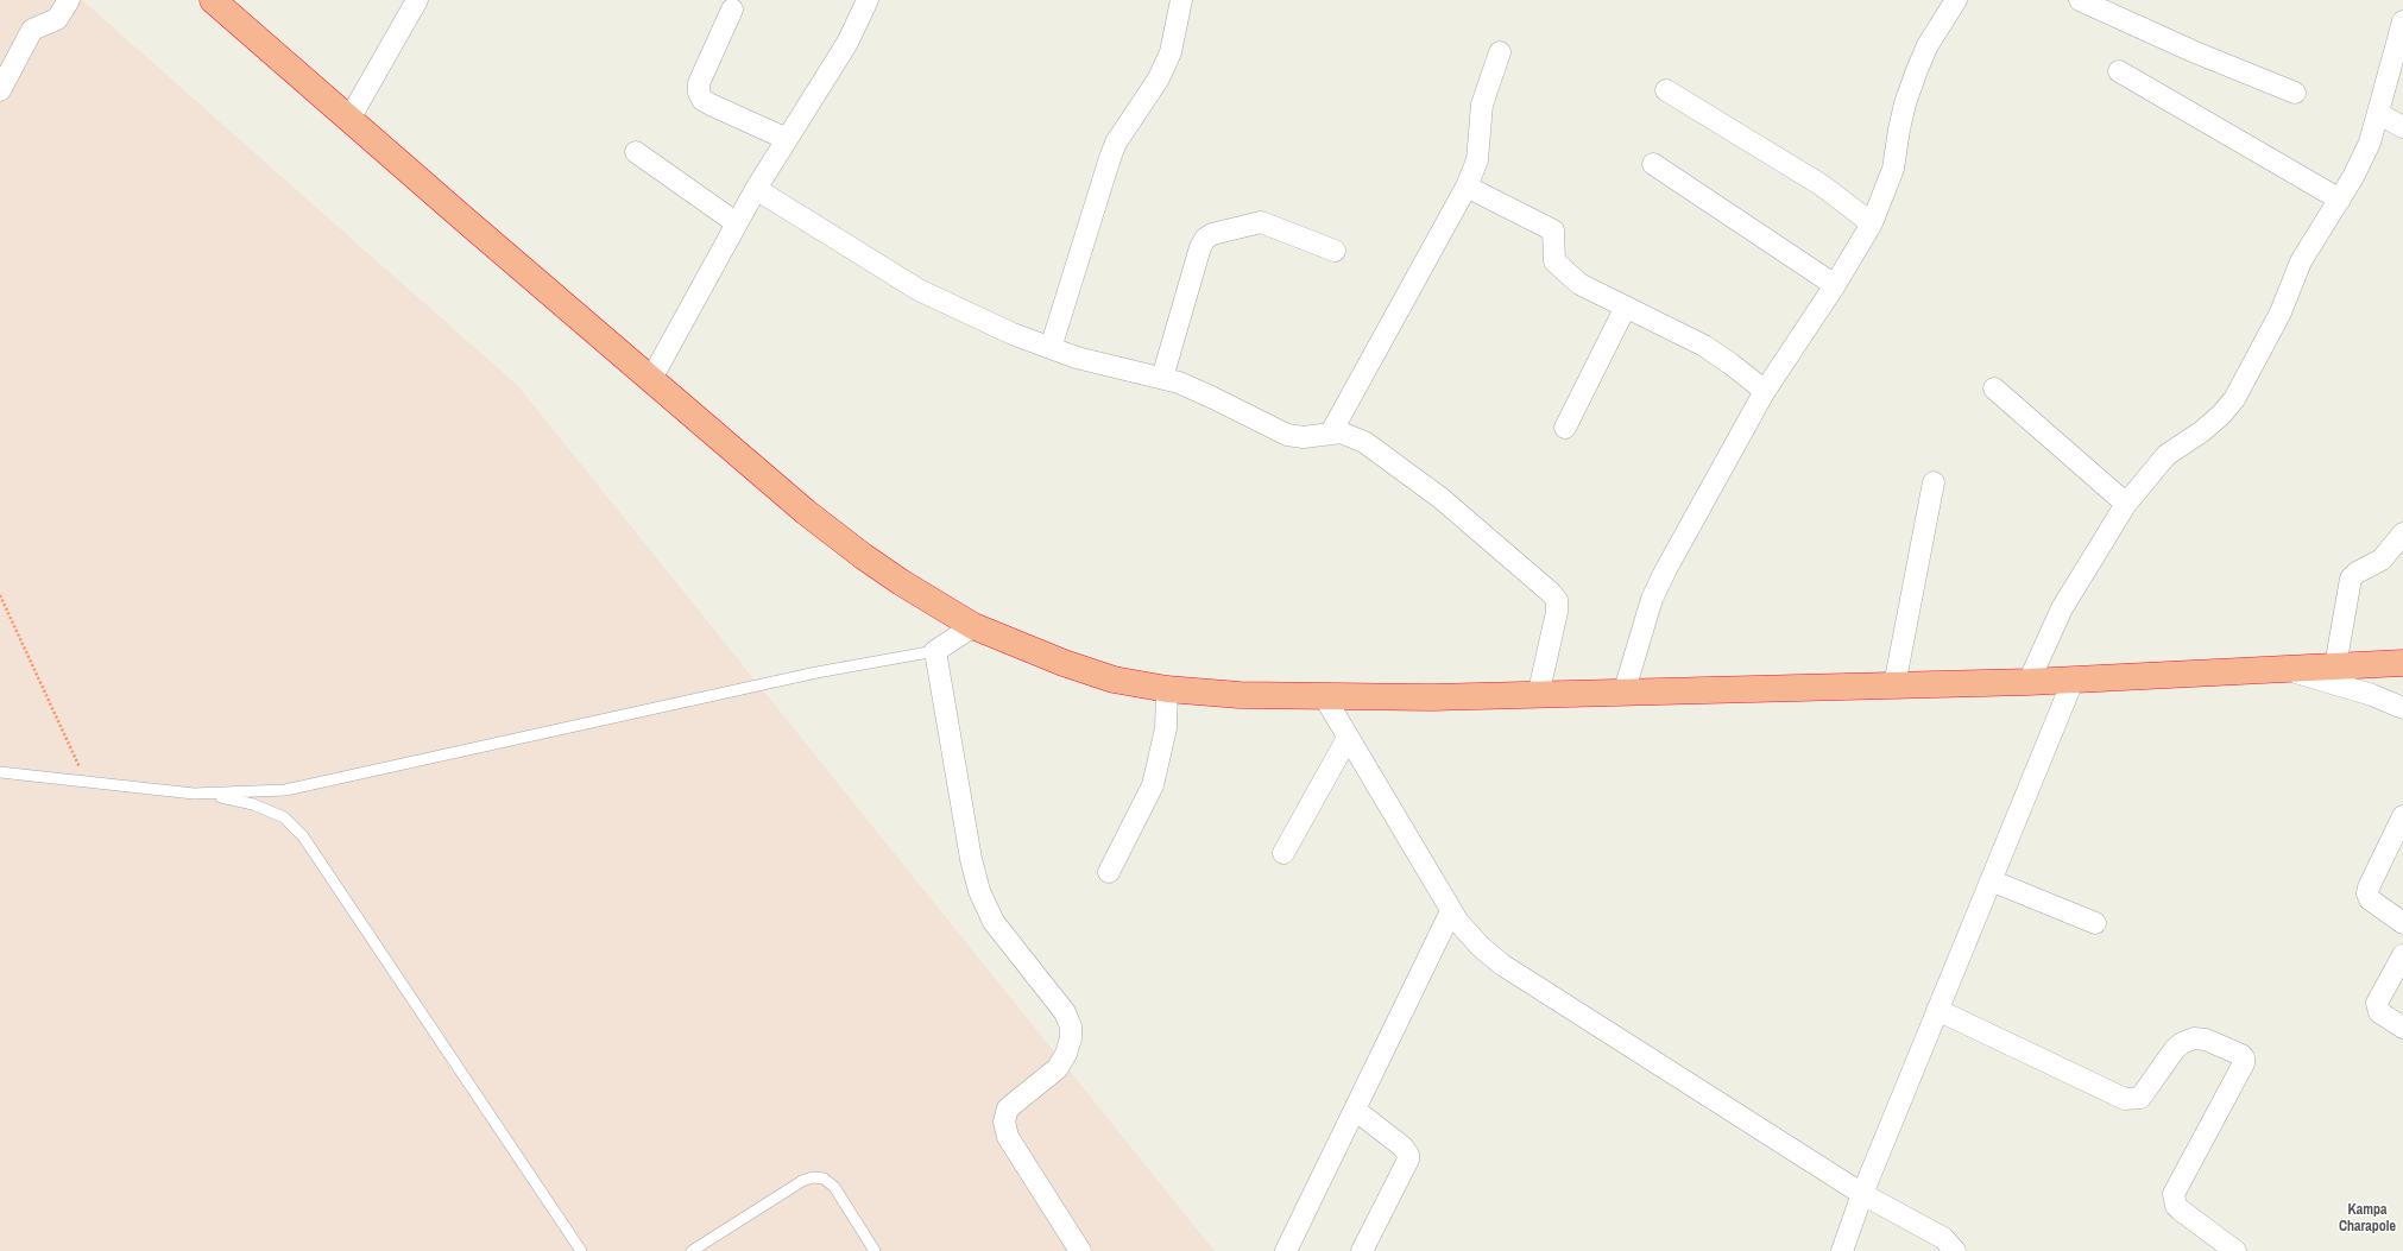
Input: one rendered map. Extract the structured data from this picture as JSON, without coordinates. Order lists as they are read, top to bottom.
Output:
{
  "districts": ["Kampa Charapole"]
}
